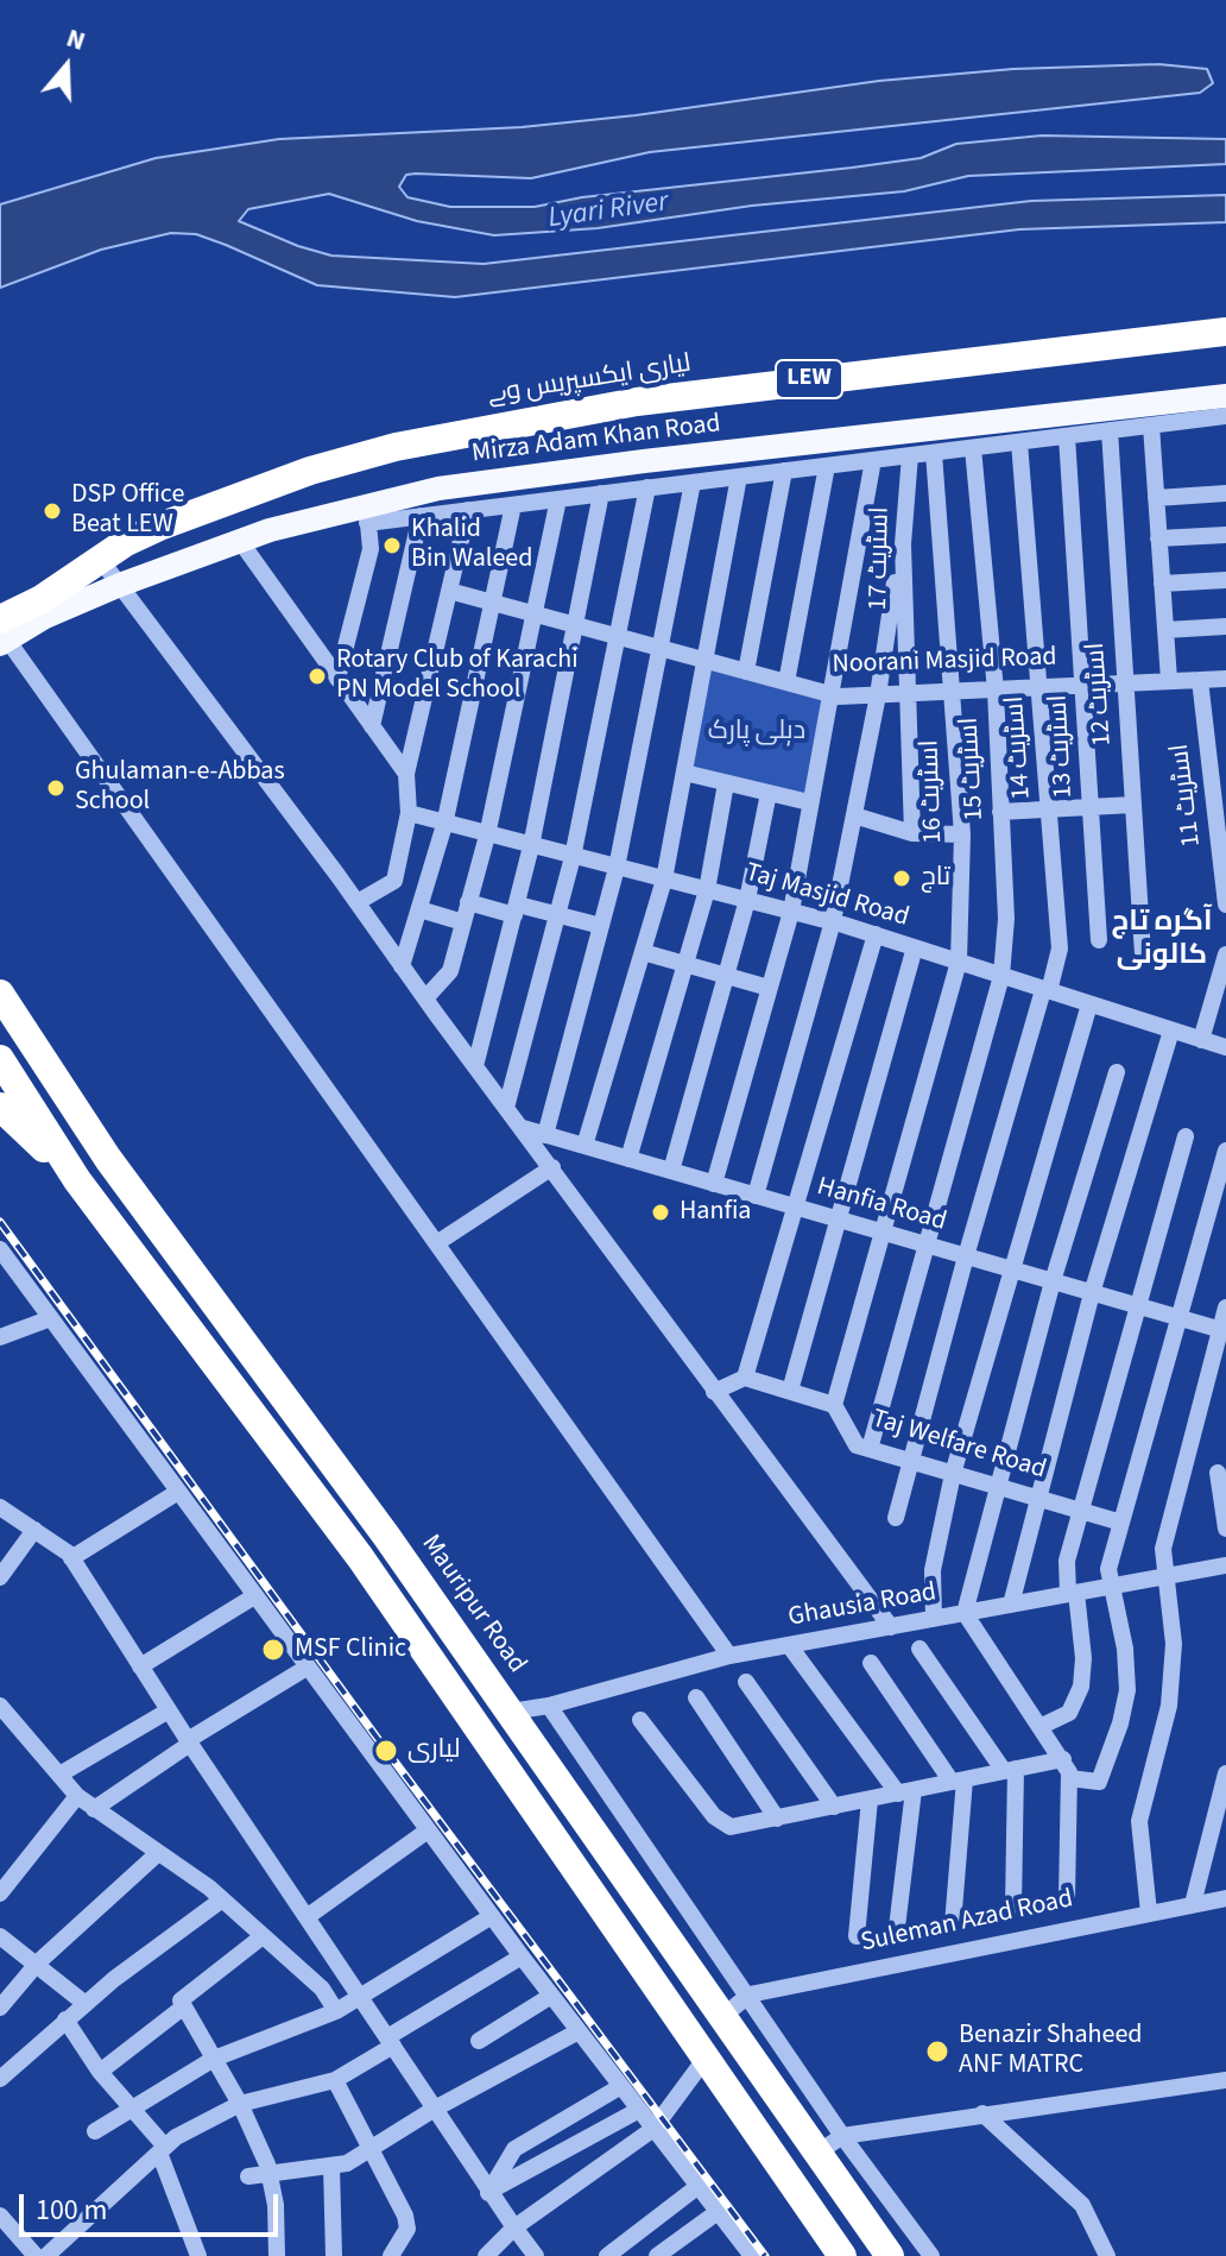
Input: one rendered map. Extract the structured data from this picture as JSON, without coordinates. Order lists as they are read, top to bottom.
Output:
{
  "streets": {
    "highway": ["LEW", "لیاری ایکسپریس وے", "Mauripur Road"],
    "main road": ["Mirza Adam Khan Road"],
    "street": [
      "اسٹریٹ 17",
      "Noorani Masjid Road",
      "اسٹریٹ 12",
      "اسٹریٹ 13",
      "اسٹریٹ 14",
      "اسٹریٹ 15",
      "اسٹریٹ 16",
      "اسٹریٹ 11",
      "Taj Masjid Road",
      "Hanfia Road",
      "Taj Welfare Road",
      "Ghausia Road",
      "Suleman Azad Road"
    ]
  },
  "crossings": [
    ["لیاری ایکسپریس وے", "Mirza Adam Khan Road"],
    ["اسٹریٹ 17", "Noorani Masjid Road"],
    ["Noorani Masjid Road", "اسٹریٹ 12"],
    ["Noorani Masjid Road", "اسٹریٹ 13"],
    ["Noorani Masjid Road", "اسٹریٹ 14"],
    ["Noorani Masjid Road", "اسٹریٹ 15"],
    ["Noorani Masjid Road", "اسٹریٹ 16"],
    ["Noorani Masjid Road", "اسٹریٹ 11"],
    ["اسٹریٹ 14", "Taj Masjid Road"],
    ["اسٹریٹ 14", "Hanfia Road"],
    ["اسٹریٹ 14", "Taj Welfare Road"],
    ["اسٹریٹ 15", "Taj Masjid Road"],
    ["اسٹریٹ 15", "Hanfia Road"],
    ["اسٹریٹ 15", "Taj Welfare Road"],
    ["اسٹریٹ 16", "Taj Masjid Road"],
    ["اسٹریٹ 16", "Hanfia Road"],
    ["اسٹریٹ 16", "Taj Welfare Road"],
    ["Mauripur Road", "Ghausia Road"],
    ["Mauripur Road", "Suleman Azad Road"]
  ],
  "districts": ["آگرہ تاج کالونی"],
  "water": ["Lyari River"],
  "parks": ["دہلی پارک"],
  "places": [
    "DSP Office Beat LEW",
    "Khalid Bin Waleed",
    "Rotary Club of Karachi PN Model School",
    "Ghulaman-e-Abbas School",
    "تاج",
    "Hanfia",
    "MSF Clinic",
    "لیاری",
    "Benazir Shaheed ANF MATRC"
  ],
  "scale_bar": "100 m",
  "north": "top"
}
